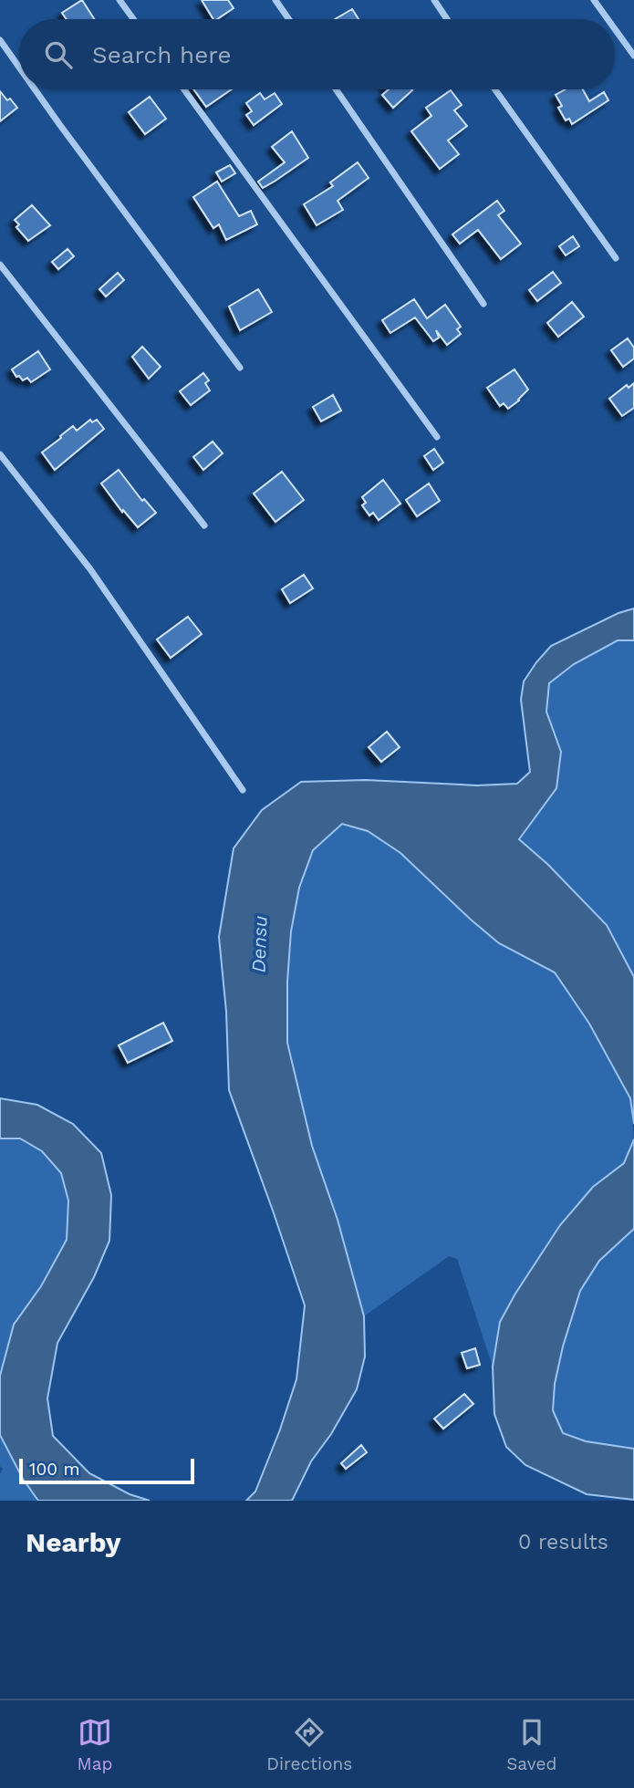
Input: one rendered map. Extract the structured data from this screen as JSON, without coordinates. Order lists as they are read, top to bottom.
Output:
{
  "water": ["Densu"],
  "scale_bar": "100 m",
  "page": {
    "search": "Search here",
    "scale": "100 m",
    "heading": ["Nearby", "0 results"],
    "nav": ["Map", "Directions", "Saved"]
  }
}
